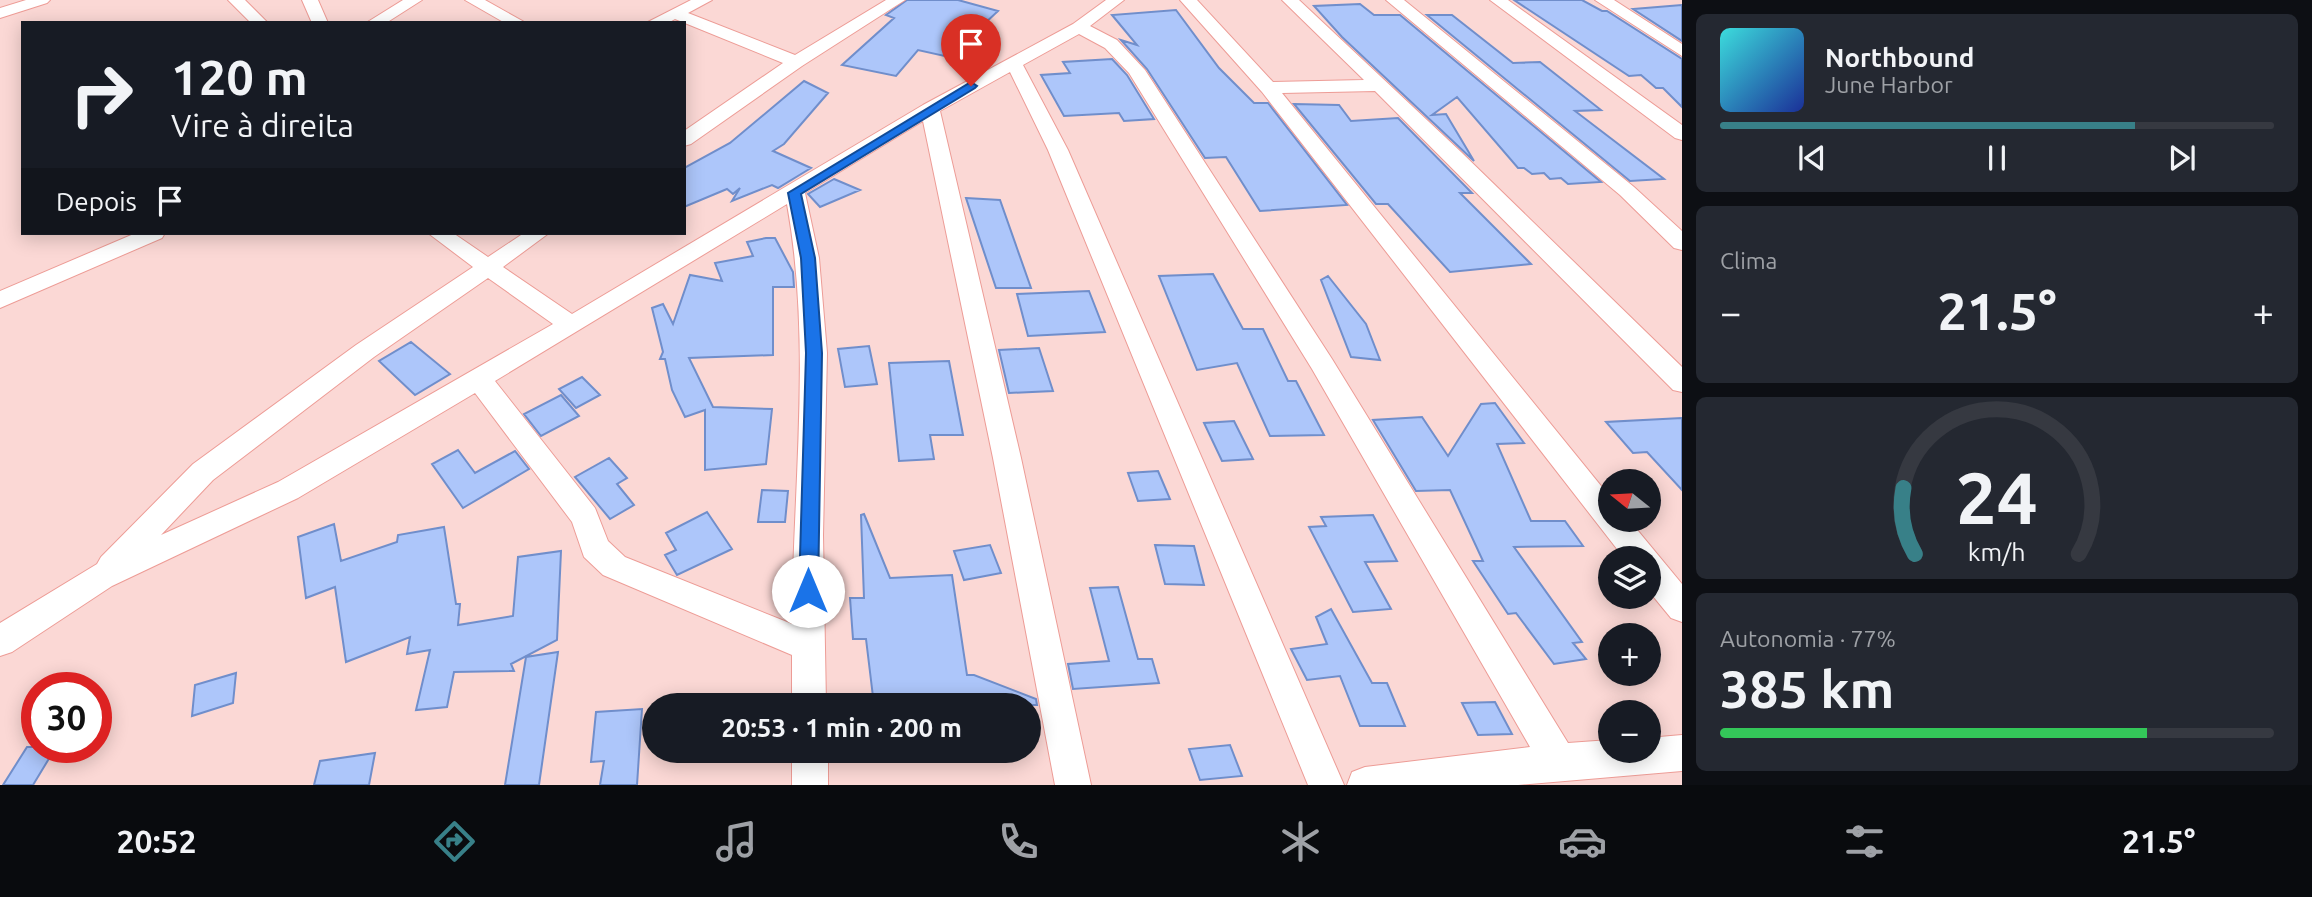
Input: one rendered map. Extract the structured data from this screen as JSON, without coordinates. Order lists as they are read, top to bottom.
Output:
{
  "north": "left",
  "page": {
    "turn": ["120 m", "Vire à direita"],
    "song": ["Northbound", "June Harbor"],
    "then": "Depois",
    "tile": [
      "Clima",
      ["Autonomia · 77%", "385 km"]
    ],
    "heat": ["−", "21.5°", "+"],
    "map_buttons": ["+", "−"],
    "limit": "30",
    "trip": "20:53 · 1 min · 200 m",
    "tabs": ["20:52", "21.5°"],
    "gauge": ["24", "km/h"]
  }
}
